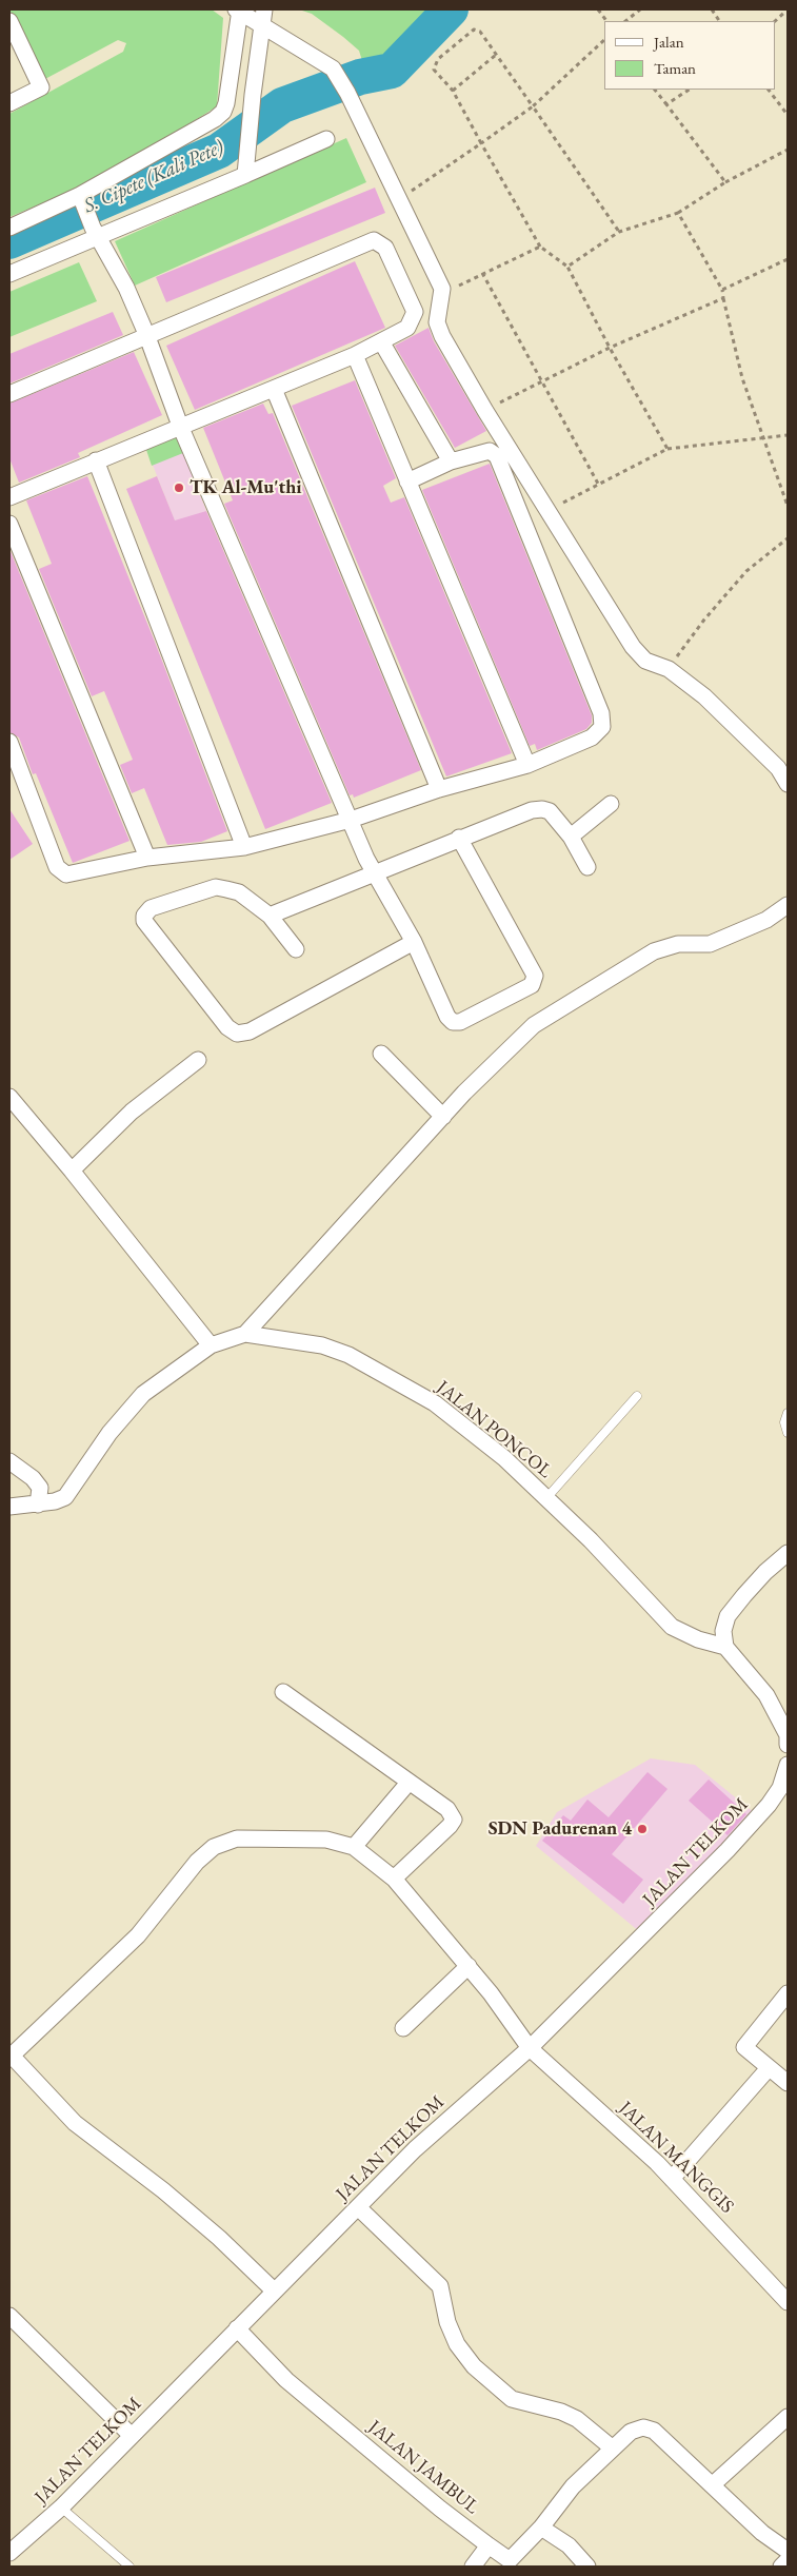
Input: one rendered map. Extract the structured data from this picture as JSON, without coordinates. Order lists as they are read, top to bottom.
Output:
{
  "streets": {
    "street": [
      "JALAN PONCOL",
      "JALAN TELKOM",
      "JALAN MANGGIS",
      "JALAN JAMBUL"
    ]
  },
  "crossings": [
    ["JALAN TELKOM", "JALAN MANGGIS"],
    ["JALAN TELKOM", "JALAN JAMBUL"]
  ],
  "water": ["S. Cipete (Kali Pete)"],
  "places": ["TK Al-Mu'thi", "SDN Padurenan 4"],
  "legend": ["Jalan", "Taman"]
}
